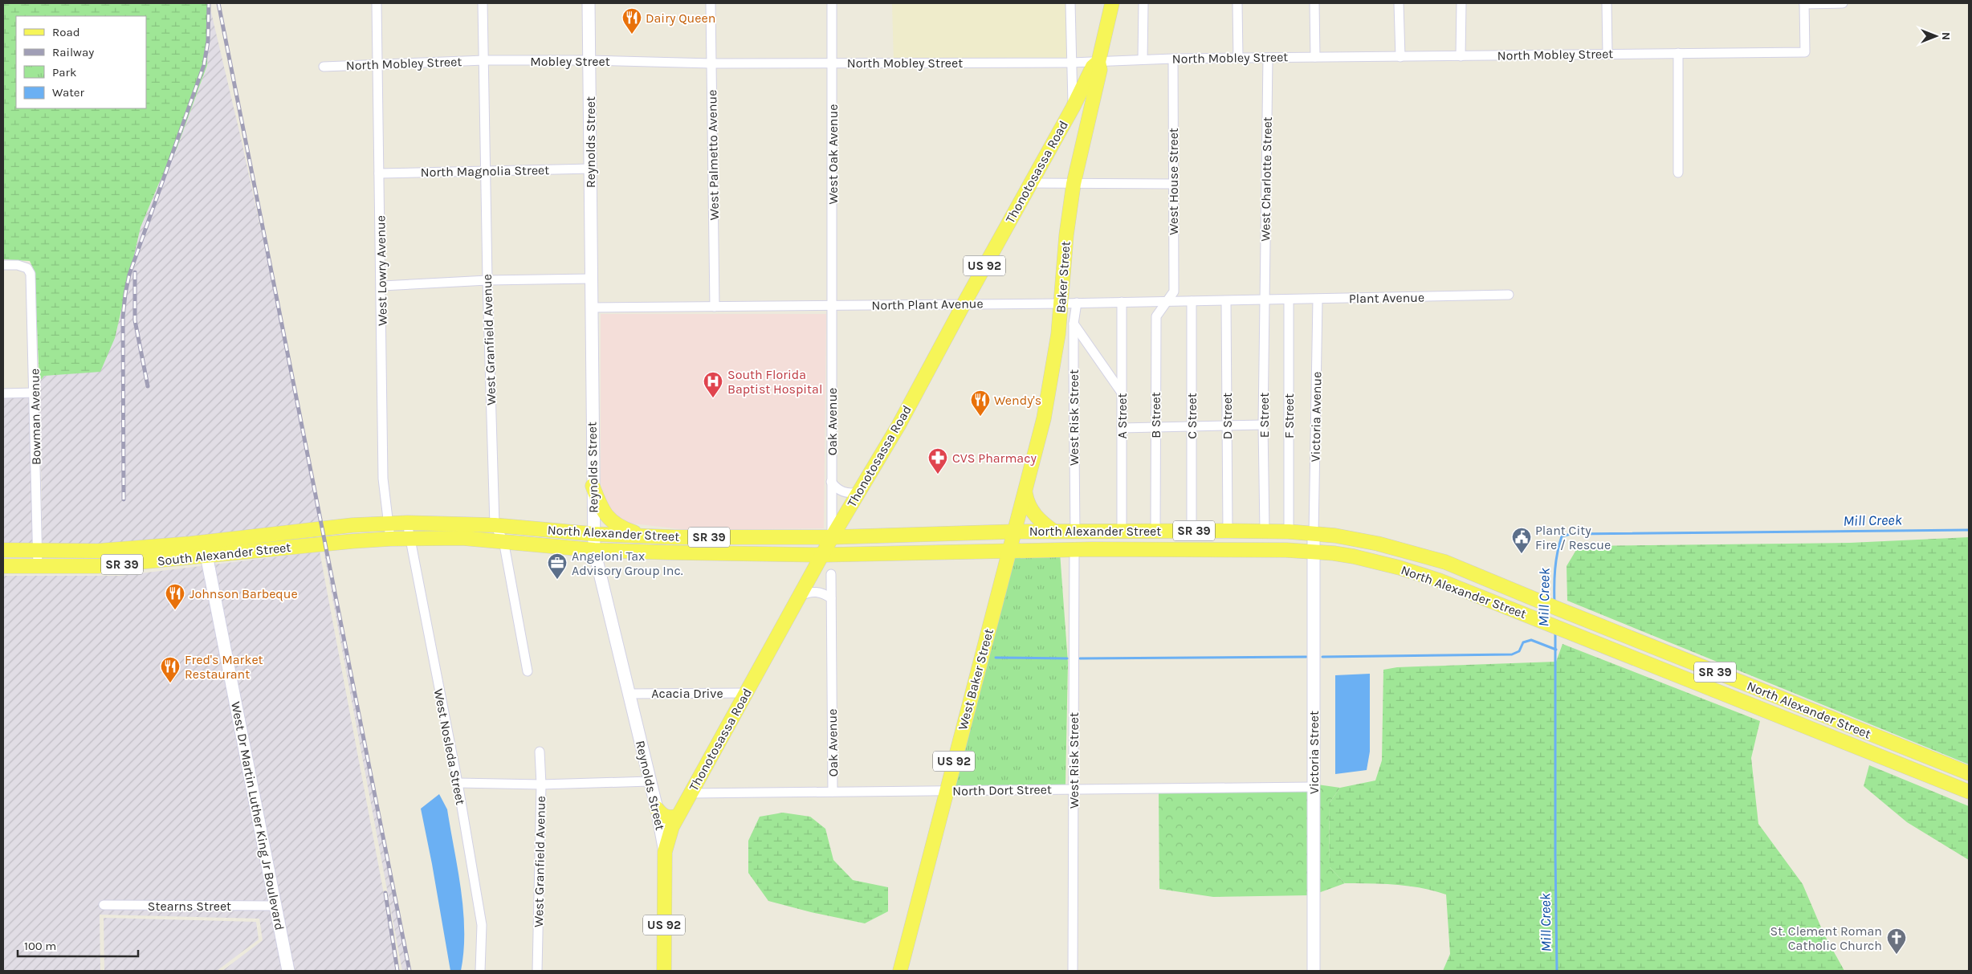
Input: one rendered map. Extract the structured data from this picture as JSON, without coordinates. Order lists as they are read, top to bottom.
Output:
{
  "streets": {
    "main road": [
      "Reynolds Street",
      "Thonotosassa Road",
      "US 92",
      "Baker Street",
      "North Alexander Street",
      "SR 39",
      "South Alexander Street",
      "West Baker Street"
    ],
    "street": [
      "North Mobley Street",
      "Mobley Street",
      "West Oak Avenue",
      "West Palmetto Avenue",
      "North Magnolia Street",
      "West Charlotte Street",
      "West House Street",
      "West Lowry Avenue",
      "Plant Avenue",
      "North Plant Avenue",
      "West Granfield Avenue",
      "B Street",
      "E Street",
      "A Street",
      "C Street",
      "D Street",
      "F Street",
      "Bowman Avenue",
      "Victoria Avenue",
      "West Risk Street",
      "Oak Avenue",
      "Acacia Drive",
      "West Nosleda Street",
      "Victoria Street",
      "North Dort Street",
      "West Dr Martin Luther King Jr Boulevard",
      "Stearns Street"
    ]
  },
  "crossings": [
    ["North Mobley Street", "Mobley Street"],
    ["North Mobley Street", "West Oak Avenue"],
    ["North Mobley Street", "West Palmetto Avenue"],
    ["North Mobley Street", "Thonotosassa Road"],
    ["North Mobley Street", "West Charlotte Street"],
    ["North Mobley Street", "West House Street"],
    ["North Mobley Street", "West Lowry Avenue"],
    ["North Mobley Street", "Baker Street"],
    ["North Mobley Street", "West Granfield Avenue"],
    ["Mobley Street", "Reynolds Street"],
    ["Mobley Street", "West Granfield Avenue"],
    ["Reynolds Street", "North Magnolia Street"],
    ["Reynolds Street", "Thonotosassa Road"],
    ["Reynolds Street", "North Plant Avenue"],
    ["Reynolds Street", "North Alexander Street"],
    ["Reynolds Street", "Acacia Drive"],
    ["West Oak Avenue", "North Plant Avenue"],
    ["West Oak Avenue", "Oak Avenue"],
    ["West Palmetto Avenue", "North Plant Avenue"],
    ["North Magnolia Street", "West Lowry Avenue"],
    ["North Magnolia Street", "West Granfield Avenue"],
    ["Thonotosassa Road", "Baker Street"],
    ["Thonotosassa Road", "North Plant Avenue"],
    ["Thonotosassa Road", "Oak Avenue"],
    ["Thonotosassa Road", "North Alexander Street"],
    ["Thonotosassa Road", "Acacia Drive"],
    ["Thonotosassa Road", "North Dort Street"],
    ["West Charlotte Street", "Plant Avenue"],
    ["West Charlotte Street", "North Plant Avenue"],
    ["West Charlotte Street", "E Street"],
    ["West House Street", "North Plant Avenue"],
    ["West House Street", "B Street"],
    ["West Lowry Avenue", "North Alexander Street"],
    ["Baker Street", "North Plant Avenue"],
    ["Baker Street", "North Alexander Street"],
    ["Baker Street", "West Baker Street"],
    ["Plant Avenue", "North Plant Avenue"],
    ["Plant Avenue", "E Street"],
    ["Plant Avenue", "F Street"],
    ["Plant Avenue", "Victoria Avenue"],
    ["North Plant Avenue", "B Street"],
    ["North Plant Avenue", "E Street"],
    ["North Plant Avenue", "A Street"],
    ["North Plant Avenue", "C Street"],
    ["North Plant Avenue", "D Street"],
    ["North Plant Avenue", "West Risk Street"],
    ["North Plant Avenue", "Oak Avenue"],
    ["West Granfield Avenue", "North Alexander Street"],
    ["B Street", "North Alexander Street"],
    ["E Street", "North Alexander Street"],
    ["A Street", "North Alexander Street"],
    ["C Street", "North Alexander Street"],
    ["D Street", "North Alexander Street"],
    ["F Street", "North Alexander Street"],
    ["Bowman Avenue", "South Alexander Street"],
    ["Victoria Avenue", "North Alexander Street"],
    ["Victoria Avenue", "Victoria Street"],
    ["West Risk Street", "North Alexander Street"],
    ["West Risk Street", "North Dort Street"],
    ["Oak Avenue", "North Alexander Street"],
    ["Oak Avenue", "North Dort Street"],
    ["North Alexander Street", "South Alexander Street"],
    ["North Alexander Street", "West Baker Street"],
    ["North Alexander Street", "West Nosleda Street"],
    ["North Alexander Street", "Victoria Street"],
    ["South Alexander Street", "West Dr Martin Luther King Jr Boulevard"],
    ["West Baker Street", "North Dort Street"],
    ["Victoria Street", "North Dort Street"],
    ["West Dr Martin Luther King Jr Boulevard", "Stearns Street"]
  ],
  "water": ["Mill Creek"],
  "places": {
    "restaurant": [
      "Dairy Queen",
      "Wendy's",
      "Johnson Barbeque",
      "Fred's Market Restaurant"
    ],
    "hospital": ["South Florida Baptist Hospital"],
    "pharmacy": ["CVS Pharmacy"],
    "public building": ["Plant City Fire / Rescue"],
    "office": ["Angeloni Tax Advisory Group Inc."],
    "church": ["St. Clement Roman Catholic Church"]
  },
  "legend": [
    "Road",
    "Railway",
    "Park",
    "Water"
  ],
  "scale_bar": "100 m",
  "north": "right"
}
